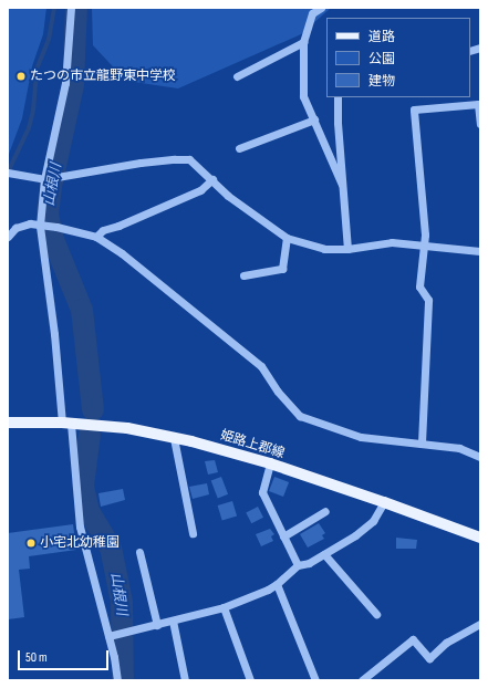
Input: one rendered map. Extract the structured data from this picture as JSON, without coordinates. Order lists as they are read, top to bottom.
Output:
{
  "streets": {
    "main road": ["姫路上郡線"]
  },
  "water": ["山根川"],
  "places": ["たつの市立龍野東中学校", "小宅北幼稚園"],
  "legend": ["道路", "公園", "建物"],
  "scale_bar": "50 m"
}
